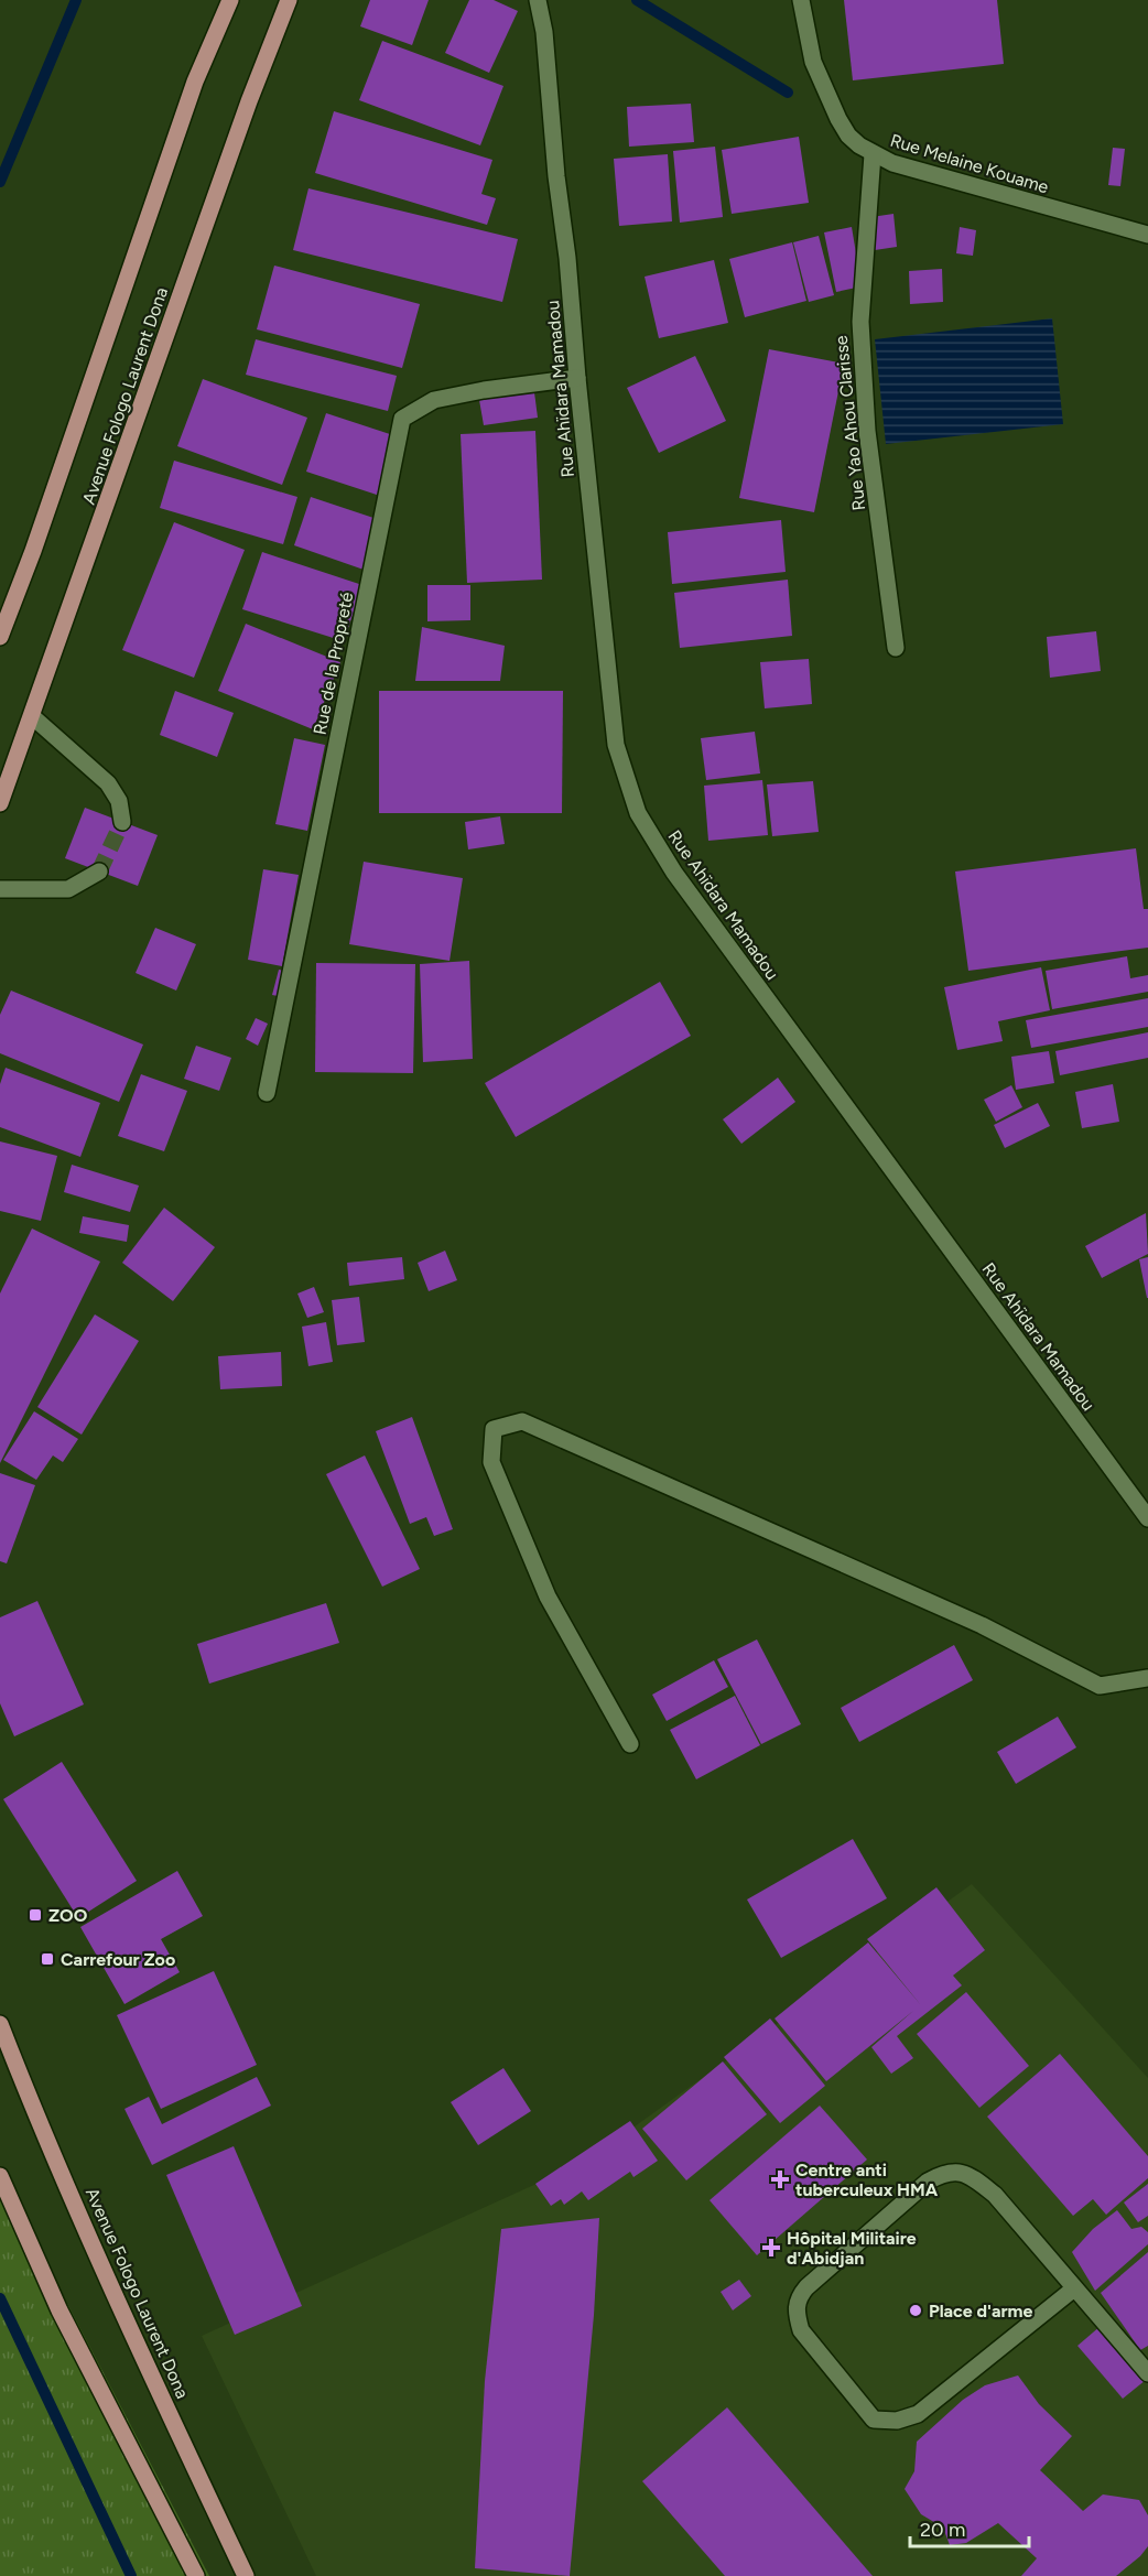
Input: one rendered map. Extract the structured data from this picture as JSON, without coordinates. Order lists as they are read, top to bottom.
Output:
{
  "streets": {
    "main road": ["Avenue Fologo Laurent Dona"],
    "street": [
      "Rue Melaine Kouame",
      "Rue Ahïdara Mamadou",
      "Rue Yao Ahou Clarisse",
      "Rue de la Propreté"
    ]
  },
  "crossings": [
    ["Rue Melaine Kouame", "Rue Yao Ahou Clarisse"],
    ["Rue Ahïdara Mamadou", "Rue de la Propreté"]
  ],
  "places": {
    "transit": ["ZOO", "Carrefour Zoo"],
    "health": ["Centre anti tuberculeux HMA", "Hôpital Militaire d'Abidjan"],
    "other": ["Place d'arme"]
  },
  "scale_bar": "20 m"
}
